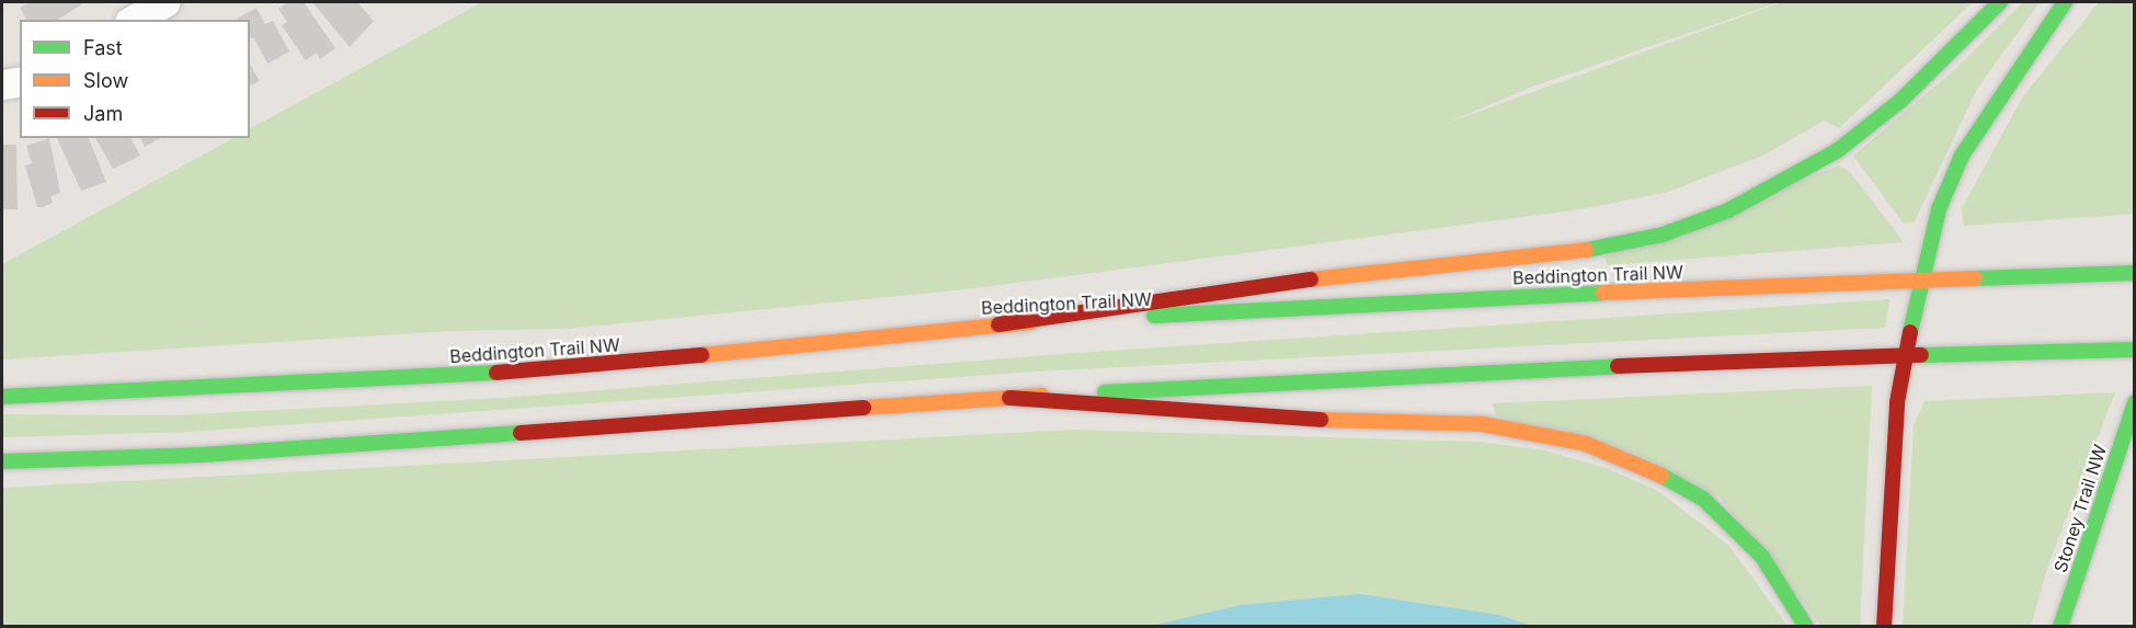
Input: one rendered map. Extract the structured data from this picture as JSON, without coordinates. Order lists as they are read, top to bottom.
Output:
{
  "streets": {
    "main road": ["Beddington Trail NW", "Stoney Trail NW"]
  },
  "legend": ["Fast", "Slow", "Jam"]
}
